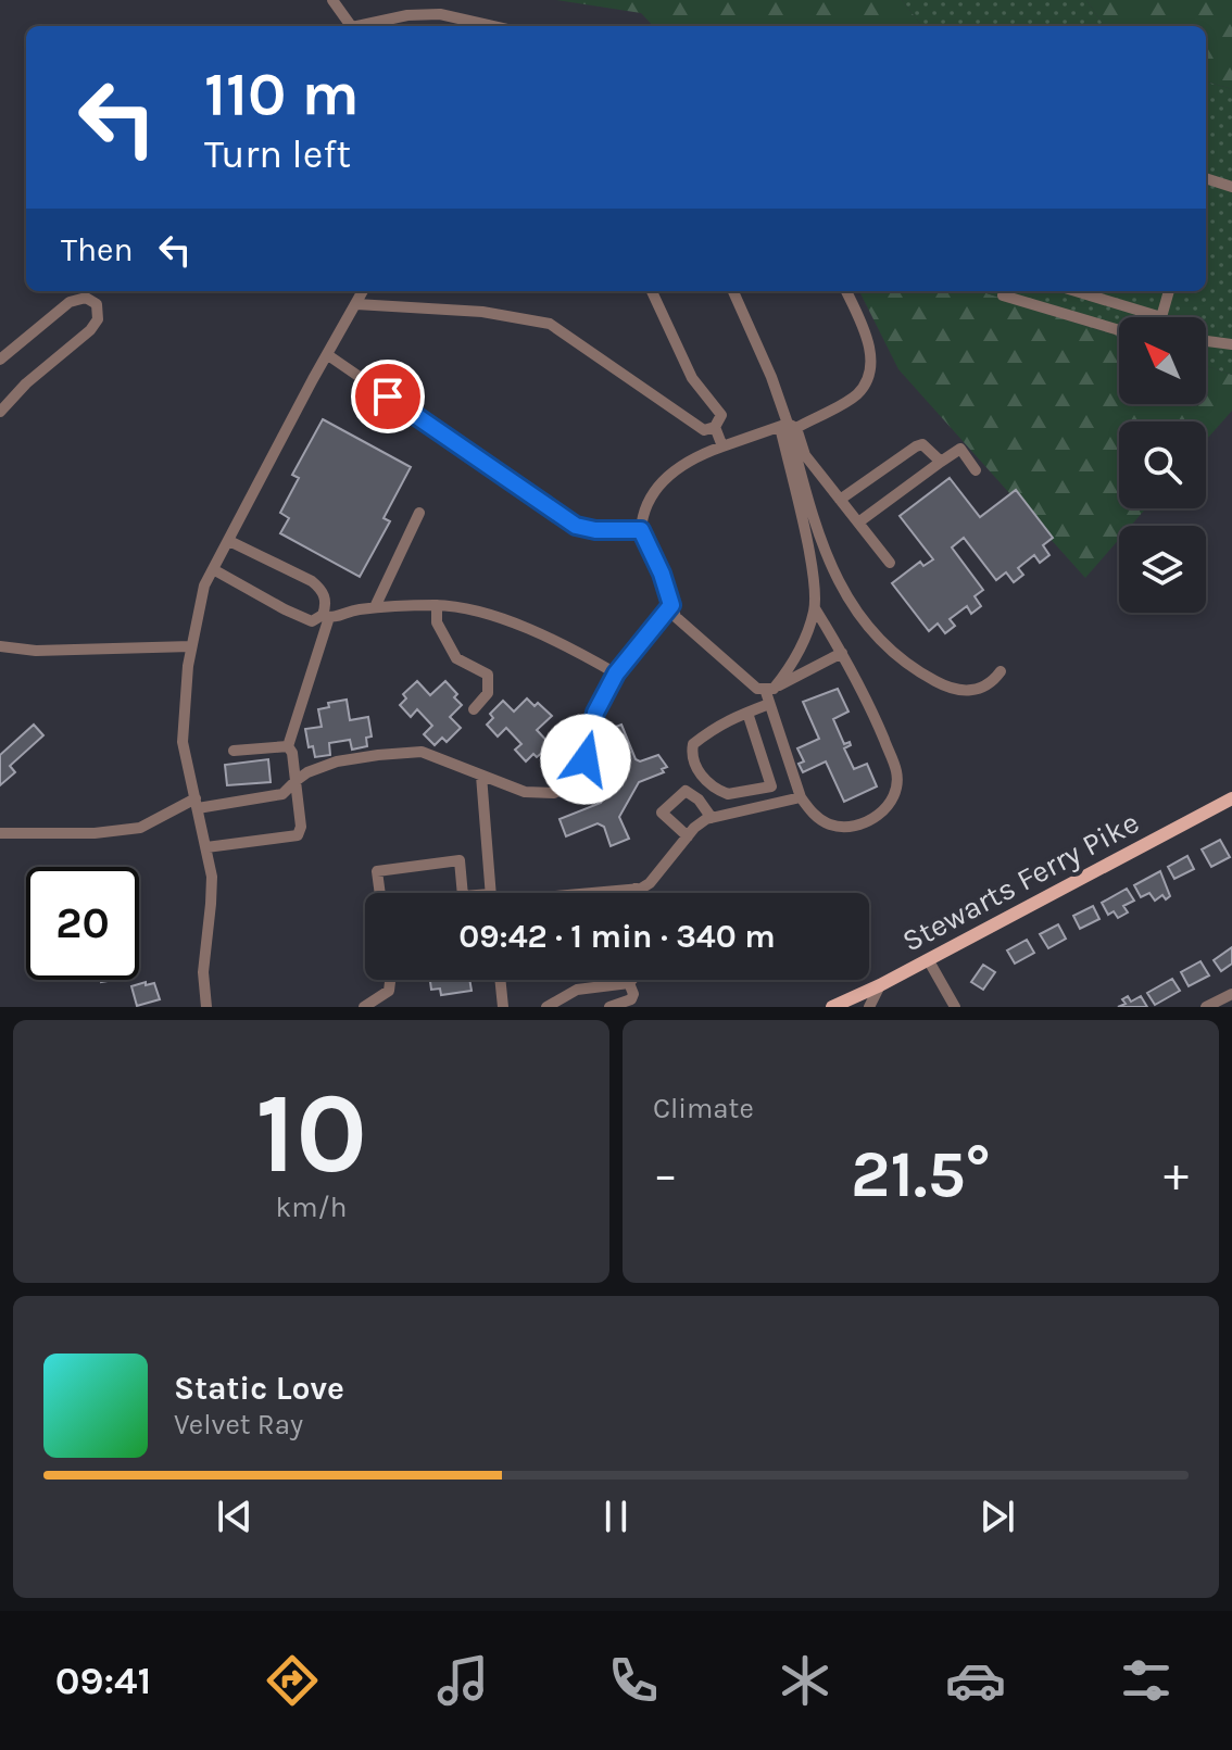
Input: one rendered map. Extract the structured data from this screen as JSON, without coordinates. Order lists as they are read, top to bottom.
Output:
{
  "streets": {
    "main road": ["Stewarts Ferry Pike"]
  },
  "north": "top left",
  "page": {
    "turn": ["110 m", "Turn left"],
    "then": "Then",
    "limit": "20",
    "trip": "09:42 · 1 min · 340 m",
    "tile": [
      ["10", "km/h"],
      "Climate"
    ],
    "heat": ["−", "21.5°", "+"],
    "song": ["Static Love", "Velvet Ray"],
    "tabs": "09:41"
  }
}
